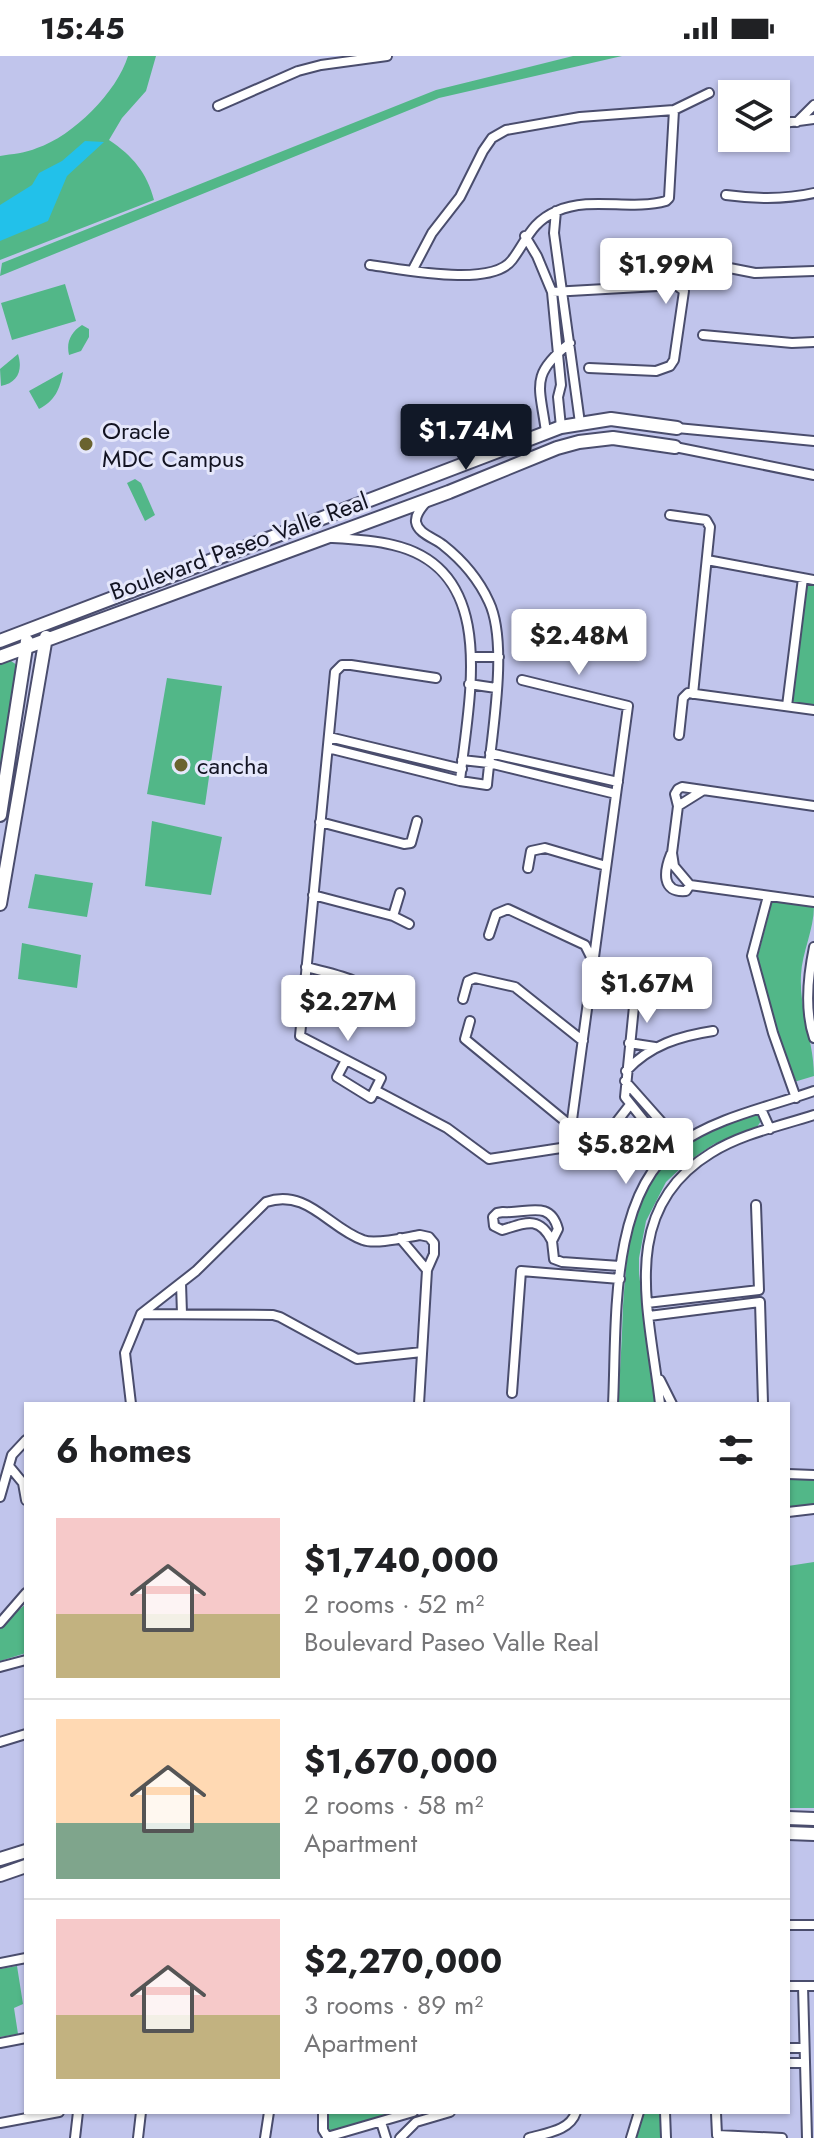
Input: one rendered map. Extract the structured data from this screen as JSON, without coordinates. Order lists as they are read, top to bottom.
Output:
{
  "streets": {
    "street": ["Boulevard Paseo Valle Real"]
  },
  "places": ["Oracle MDC Campus", "cancha"],
  "page": {
    "status": "15:45",
    "price": [
      "$1.99M",
      "$1.74M",
      "$2.48M",
      "$1.67M",
      "$2.27M",
      "$5.82M"
    ],
    "heading": "6 homes",
    "list": [
      {
        "name": "$1,740,000",
        "note": "2 rooms · 52 m² · Boulevard Paseo Valle Real"
      },
      {
        "name": "$1,670,000",
        "note": "2 rooms · 58 m² · Apartment"
      },
      {
        "name": "$2,270,000",
        "note": "3 rooms · 89 m² · Apartment"
      }
    ]
  }
}
